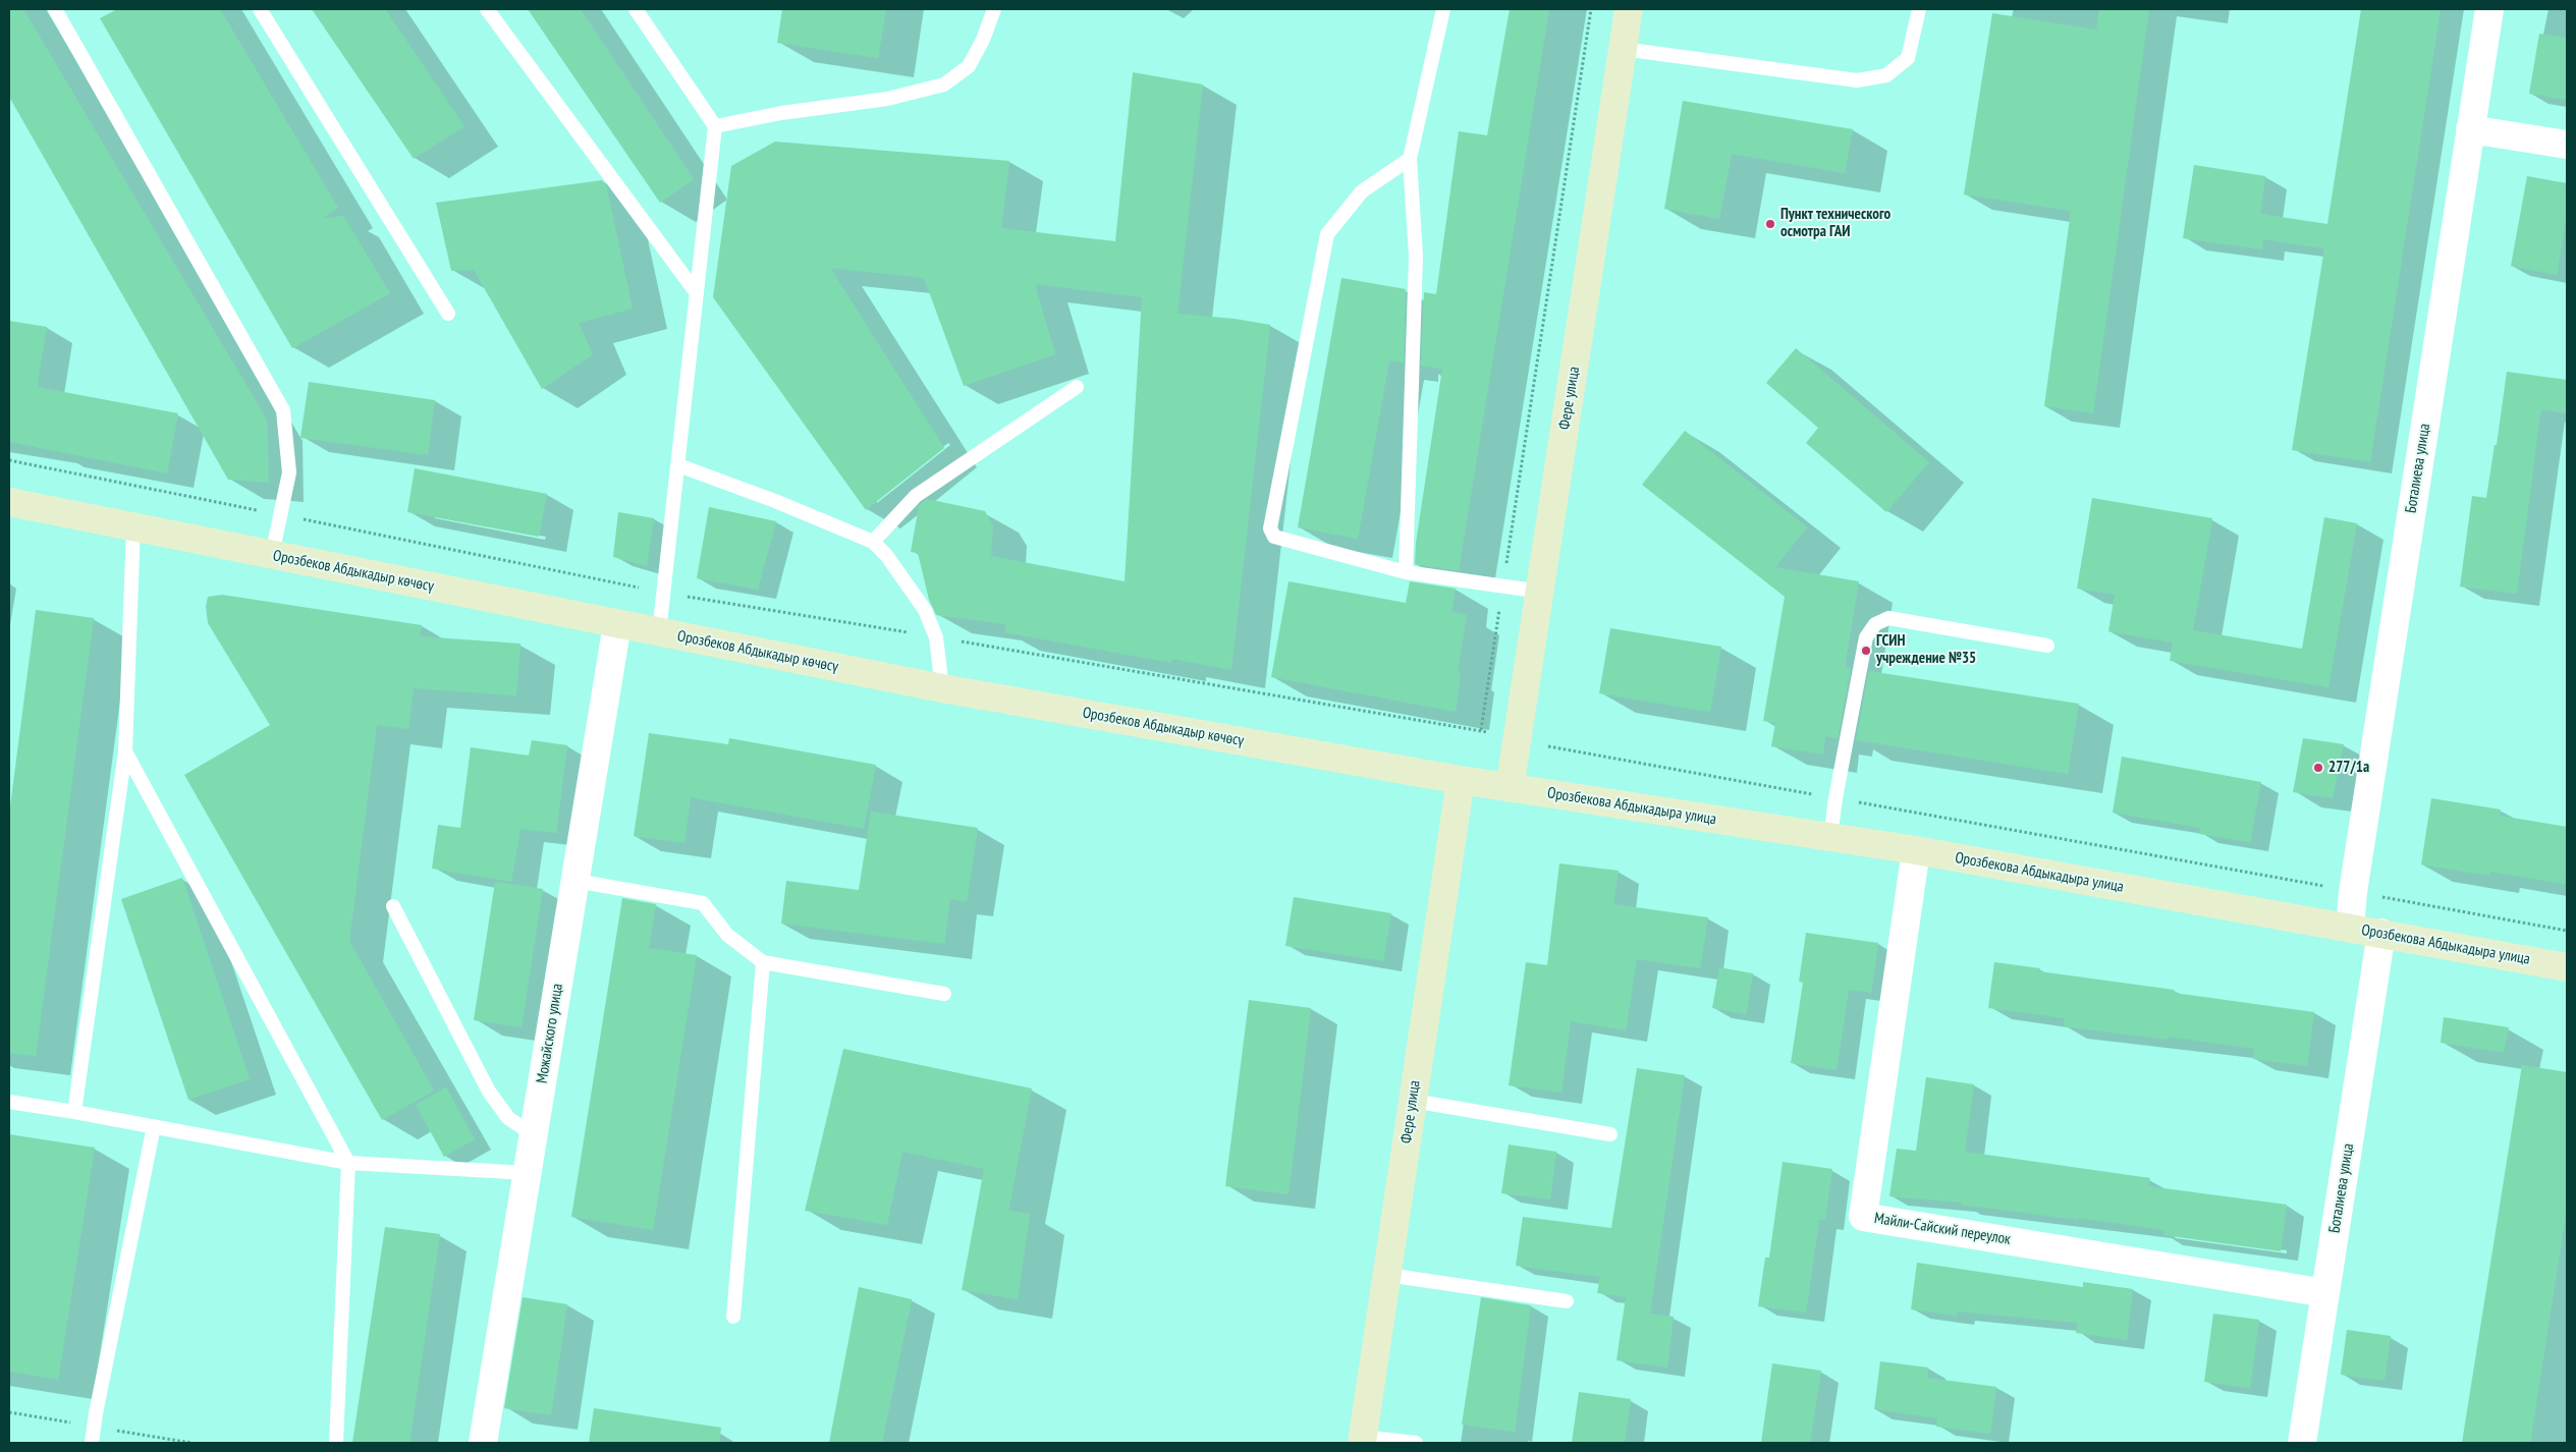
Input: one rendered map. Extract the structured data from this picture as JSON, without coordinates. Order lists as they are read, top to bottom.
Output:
{
  "streets": {
    "street": [
      "Фере улица",
      "Боталиева улица",
      "Орозбеков Абдыкадыр көчөсү",
      "Орозбекова Абдыкадыра улица",
      "Можайского улица",
      "Майли-Сайский переулок"
    ]
  },
  "crossings": [
    ["Фере улица", "Орозбеков Абдыкадыр көчөсү"],
    ["Фере улица", "Орозбекова Абдыкадыра улица"],
    ["Боталиева улица", "Орозбекова Абдыкадыра улица"],
    ["Боталиева улица", "Майли-Сайский переулок"],
    ["Орозбеков Абдыкадыр көчөсү", "Орозбекова Абдыкадыра улица"],
    ["Орозбеков Абдыкадыр көчөсү", "Можайского улица"],
    ["Орозбекова Абдыкадыра улица", "Майли-Сайский переулок"]
  ],
  "places": ["Пункт технического осмотра ГАИ", "ГСИН учреждение №35", "277/1а"]
}
